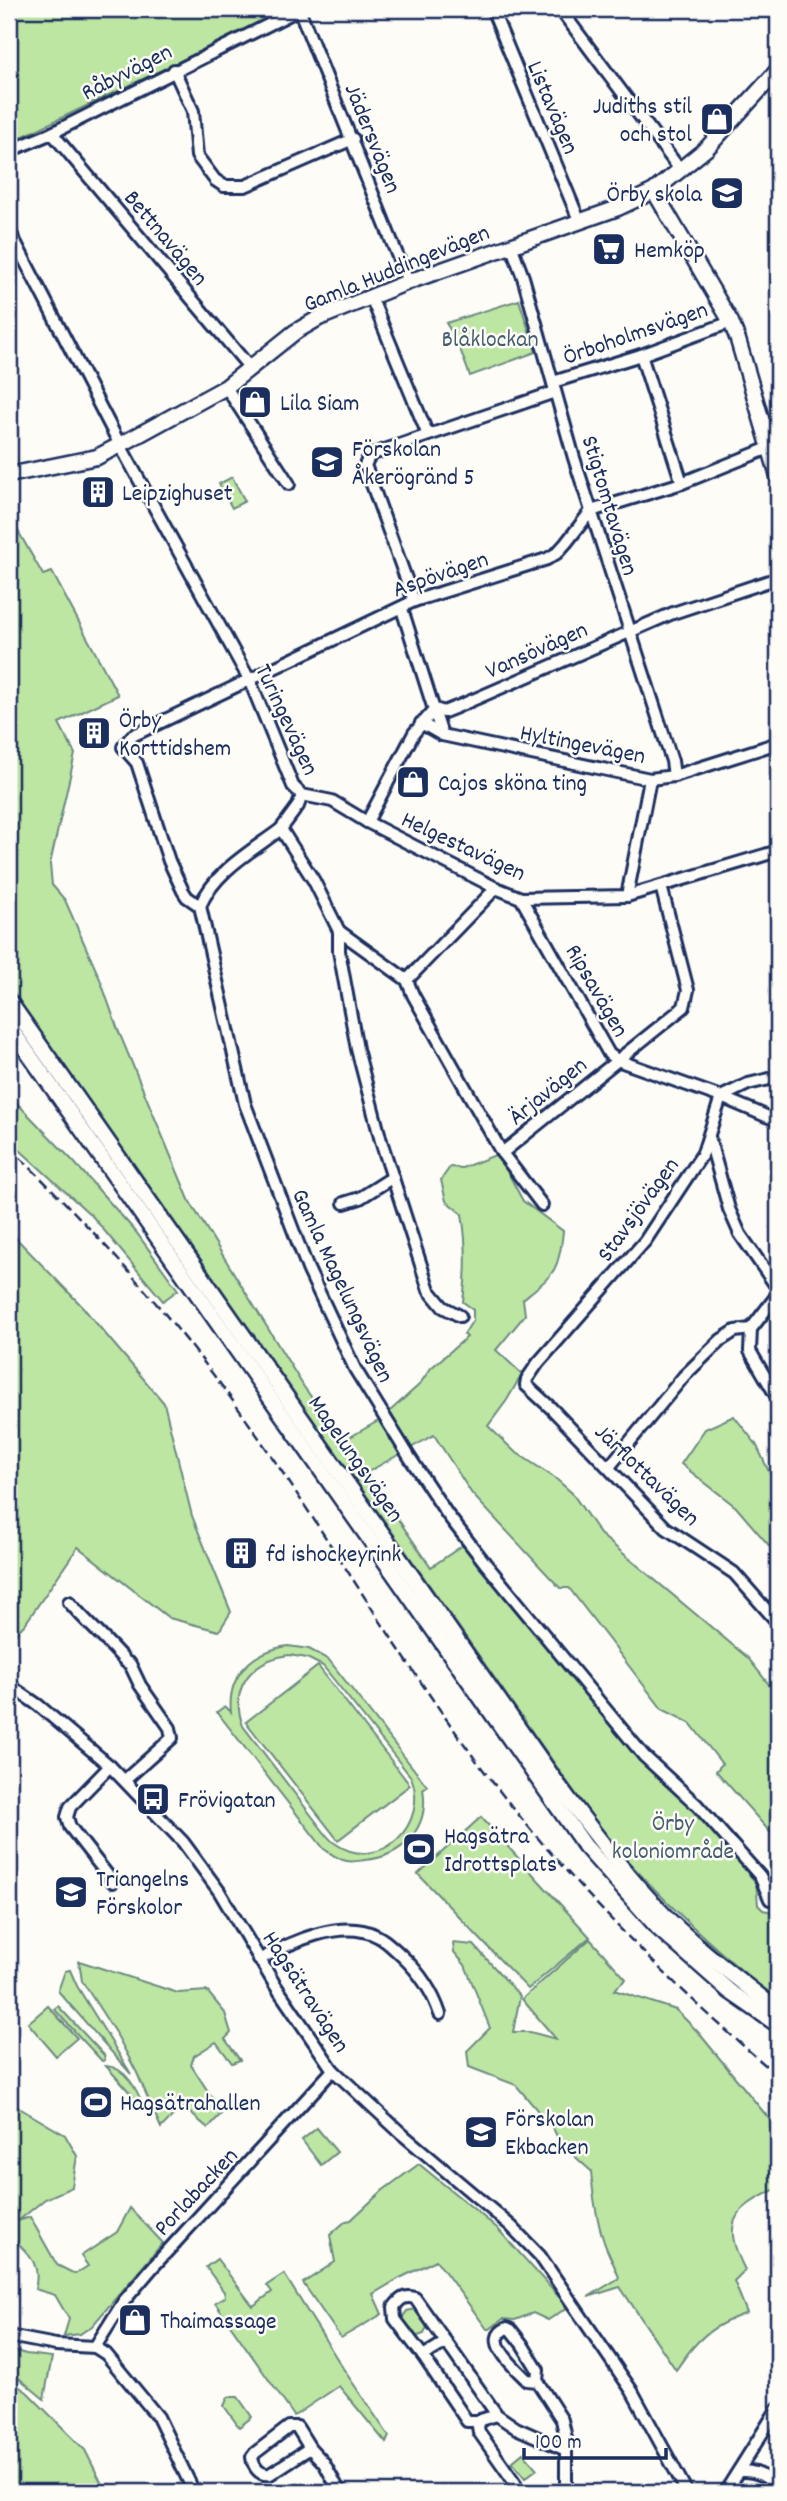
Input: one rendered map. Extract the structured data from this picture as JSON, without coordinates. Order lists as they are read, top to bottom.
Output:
{
  "streets": {
    "main road": ["Gamla Huddingevägen", "Magelungsvägen"],
    "street": [
      "Råbyvägen",
      "Listavägen",
      "Jädersvägen",
      "Bettnavägen",
      "Örboholmsvägen",
      "Stigtomtavägen",
      "Aspövägen",
      "Vansövägen",
      "Turingevägen",
      "Hyltingevägen",
      "Helgestavägen",
      "Ripsavägen",
      "Ärjavägen",
      "Stavsjövägen",
      "Gamla Magelungsvägen",
      "Järflottavägen",
      "Hagsätravägen",
      "Porlabacken"
    ]
  },
  "crossings": [
    ["Råbyvägen", "Jädersvägen"],
    ["Råbyvägen", "Bettnavägen"],
    ["Listavägen", "Gamla Huddingevägen"],
    ["Jädersvägen", "Gamla Huddingevägen"],
    ["Bettnavägen", "Gamla Huddingevägen"],
    ["Gamla Huddingevägen", "Stigtomtavägen"],
    ["Gamla Huddingevägen", "Turingevägen"],
    ["Örboholmsvägen", "Stigtomtavägen"],
    ["Örboholmsvägen", "Aspövägen"],
    ["Stigtomtavägen", "Aspövägen"],
    ["Stigtomtavägen", "Vansövägen"],
    ["Stigtomtavägen", "Hyltingevägen"],
    ["Aspövägen", "Turingevägen"],
    ["Aspövägen", "Gamla Magelungsvägen"],
    ["Turingevägen", "Helgestavägen"],
    ["Turingevägen", "Gamla Magelungsvägen"],
    ["Helgestavägen", "Ripsavägen"],
    ["Helgestavägen", "Ärjavägen"],
    ["Ripsavägen", "Ärjavägen"],
    ["Ripsavägen", "Stavsjövägen"],
    ["Stavsjövägen", "Järflottavägen"],
    ["Hagsätravägen", "Porlabacken"]
  ],
  "parks": ["Blåklockan", "Örby koloniområde"],
  "places": {
    "shop": [
      "Judiths stil och stol",
      "Lila Siam",
      "Cajos sköna ting",
      "Thaimassage"
    ],
    "school or university": [
      "Örby skola",
      "Förskolan Åkerögränd 5",
      "Triangelns Förskolor",
      "Förskolan Ekbacken"
    ],
    "supermarket": ["Hemköp"],
    "building": ["Leipzighuset", "Örby Korttidshem", "fd ishockeyrink"],
    "bus stop": ["Frövigatan"],
    "sports": ["Hagsätra Idrottsplats", "Hagsätrahallen"]
  },
  "scale_bar": "100 m"
}
